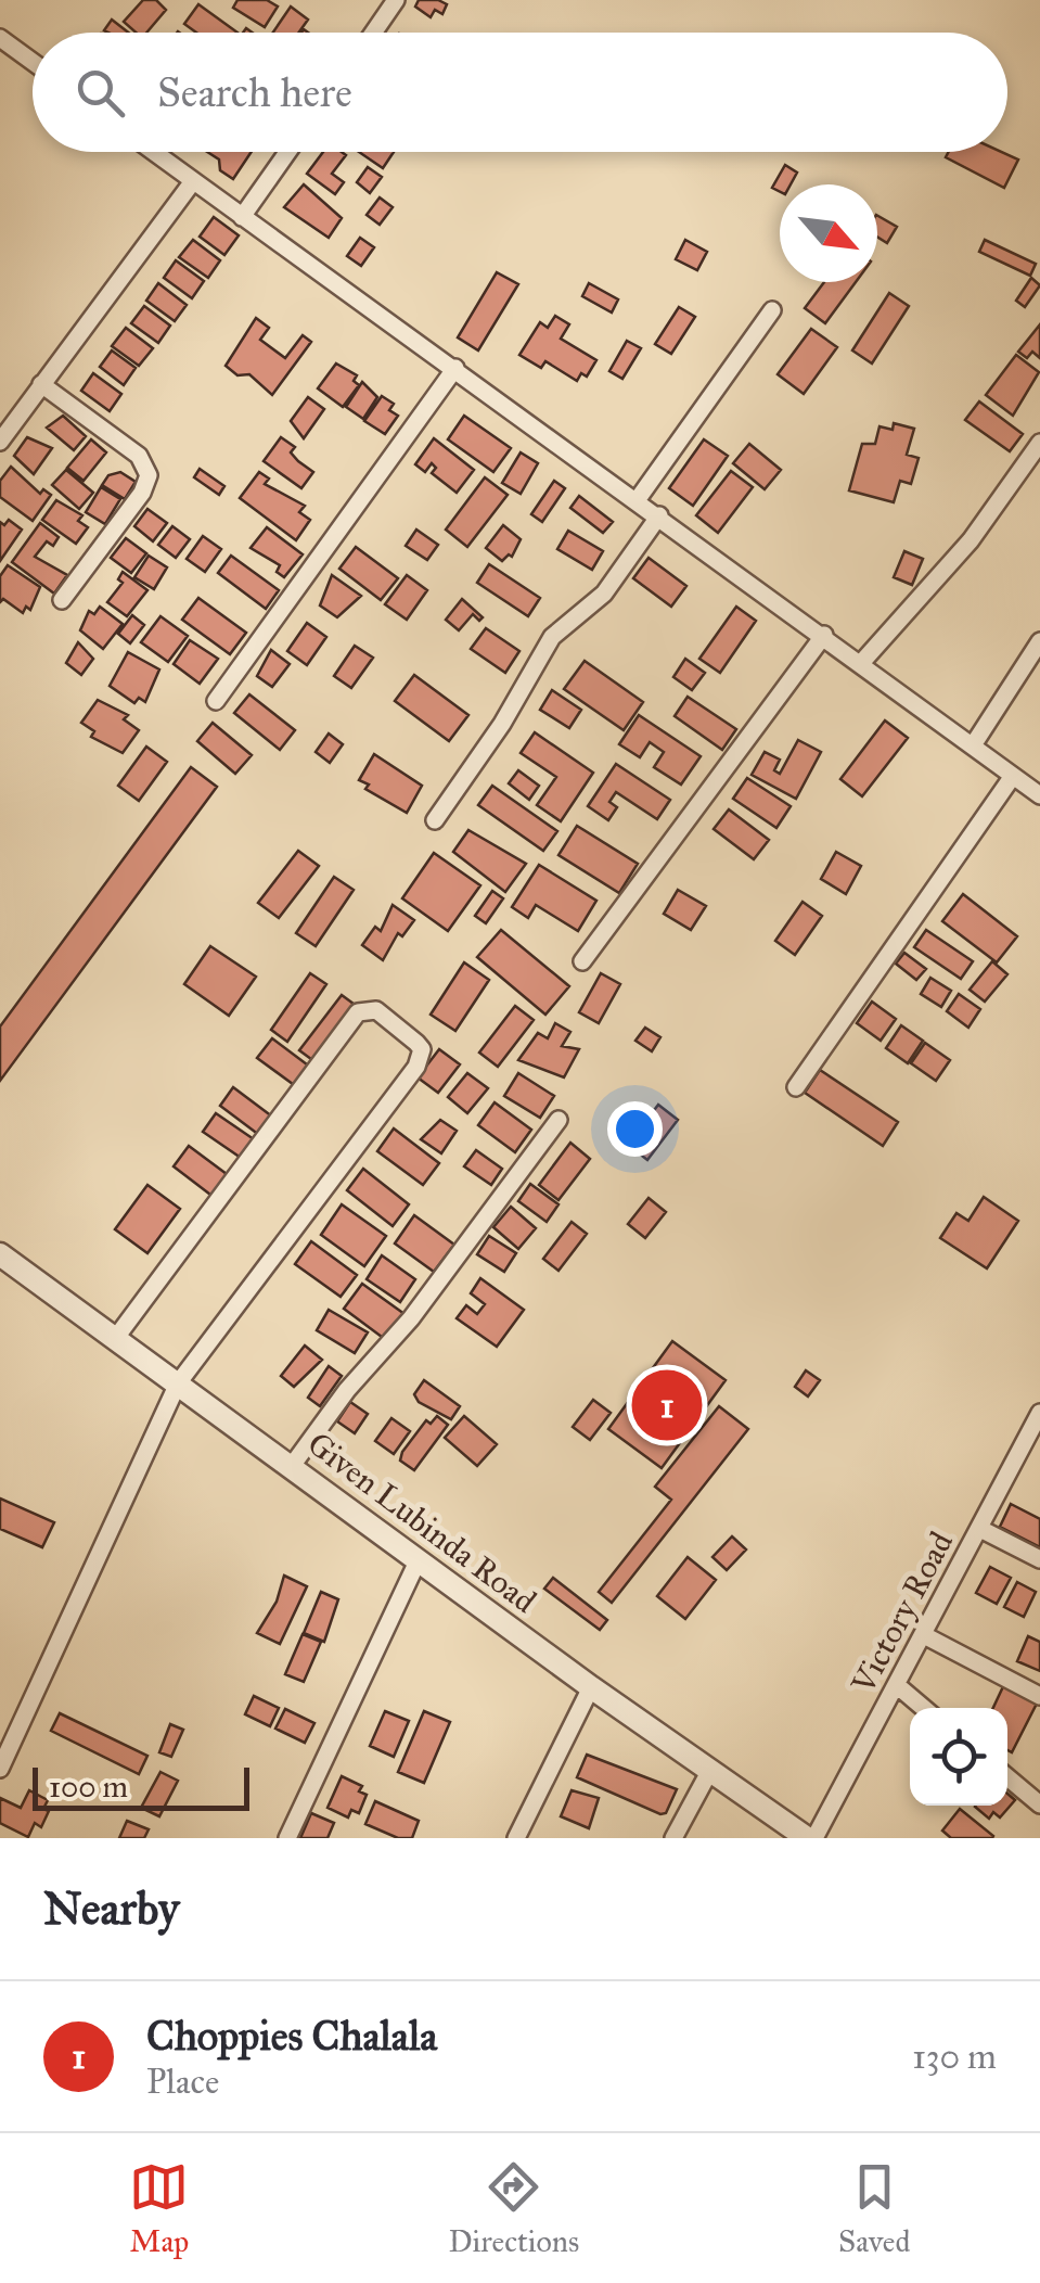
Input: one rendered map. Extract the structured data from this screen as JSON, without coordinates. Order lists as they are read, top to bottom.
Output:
{
  "streets": {
    "street": ["Given Lubinda Road", "Victory Road"]
  },
  "crossings": [
    ["Given Lubinda Road", "Victory Road"]
  ],
  "scale_bar": "100 m",
  "north": "bottom right",
  "page": {
    "search": "Search here",
    "pins": "1",
    "scale": "100 m",
    "heading": "Nearby",
    "list": [
      {
        "mark": "1",
        "name": "Choppies Chalala",
        "note": "Place",
        "value": "130 m"
      }
    ],
    "nav": ["Map", "Directions", "Saved"]
  }
}
